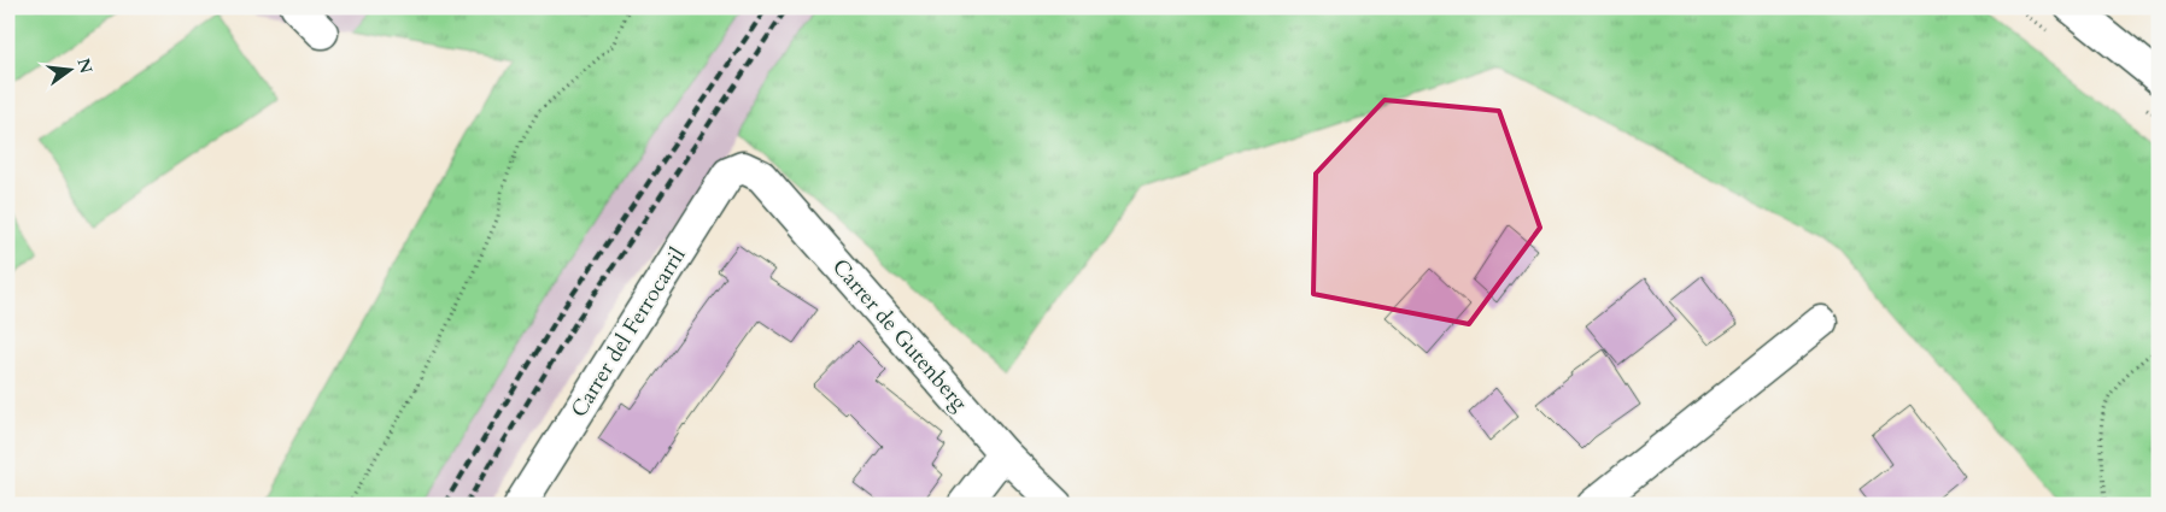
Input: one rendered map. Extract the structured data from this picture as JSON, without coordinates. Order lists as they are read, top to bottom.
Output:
{
  "streets": {
    "street": ["Carrer del Ferrocarril", "Carrer de Gutenberg"]
  },
  "crossings": [
    ["Carrer del Ferrocarril", "Carrer de Gutenberg"]
  ],
  "north": "right"
}
